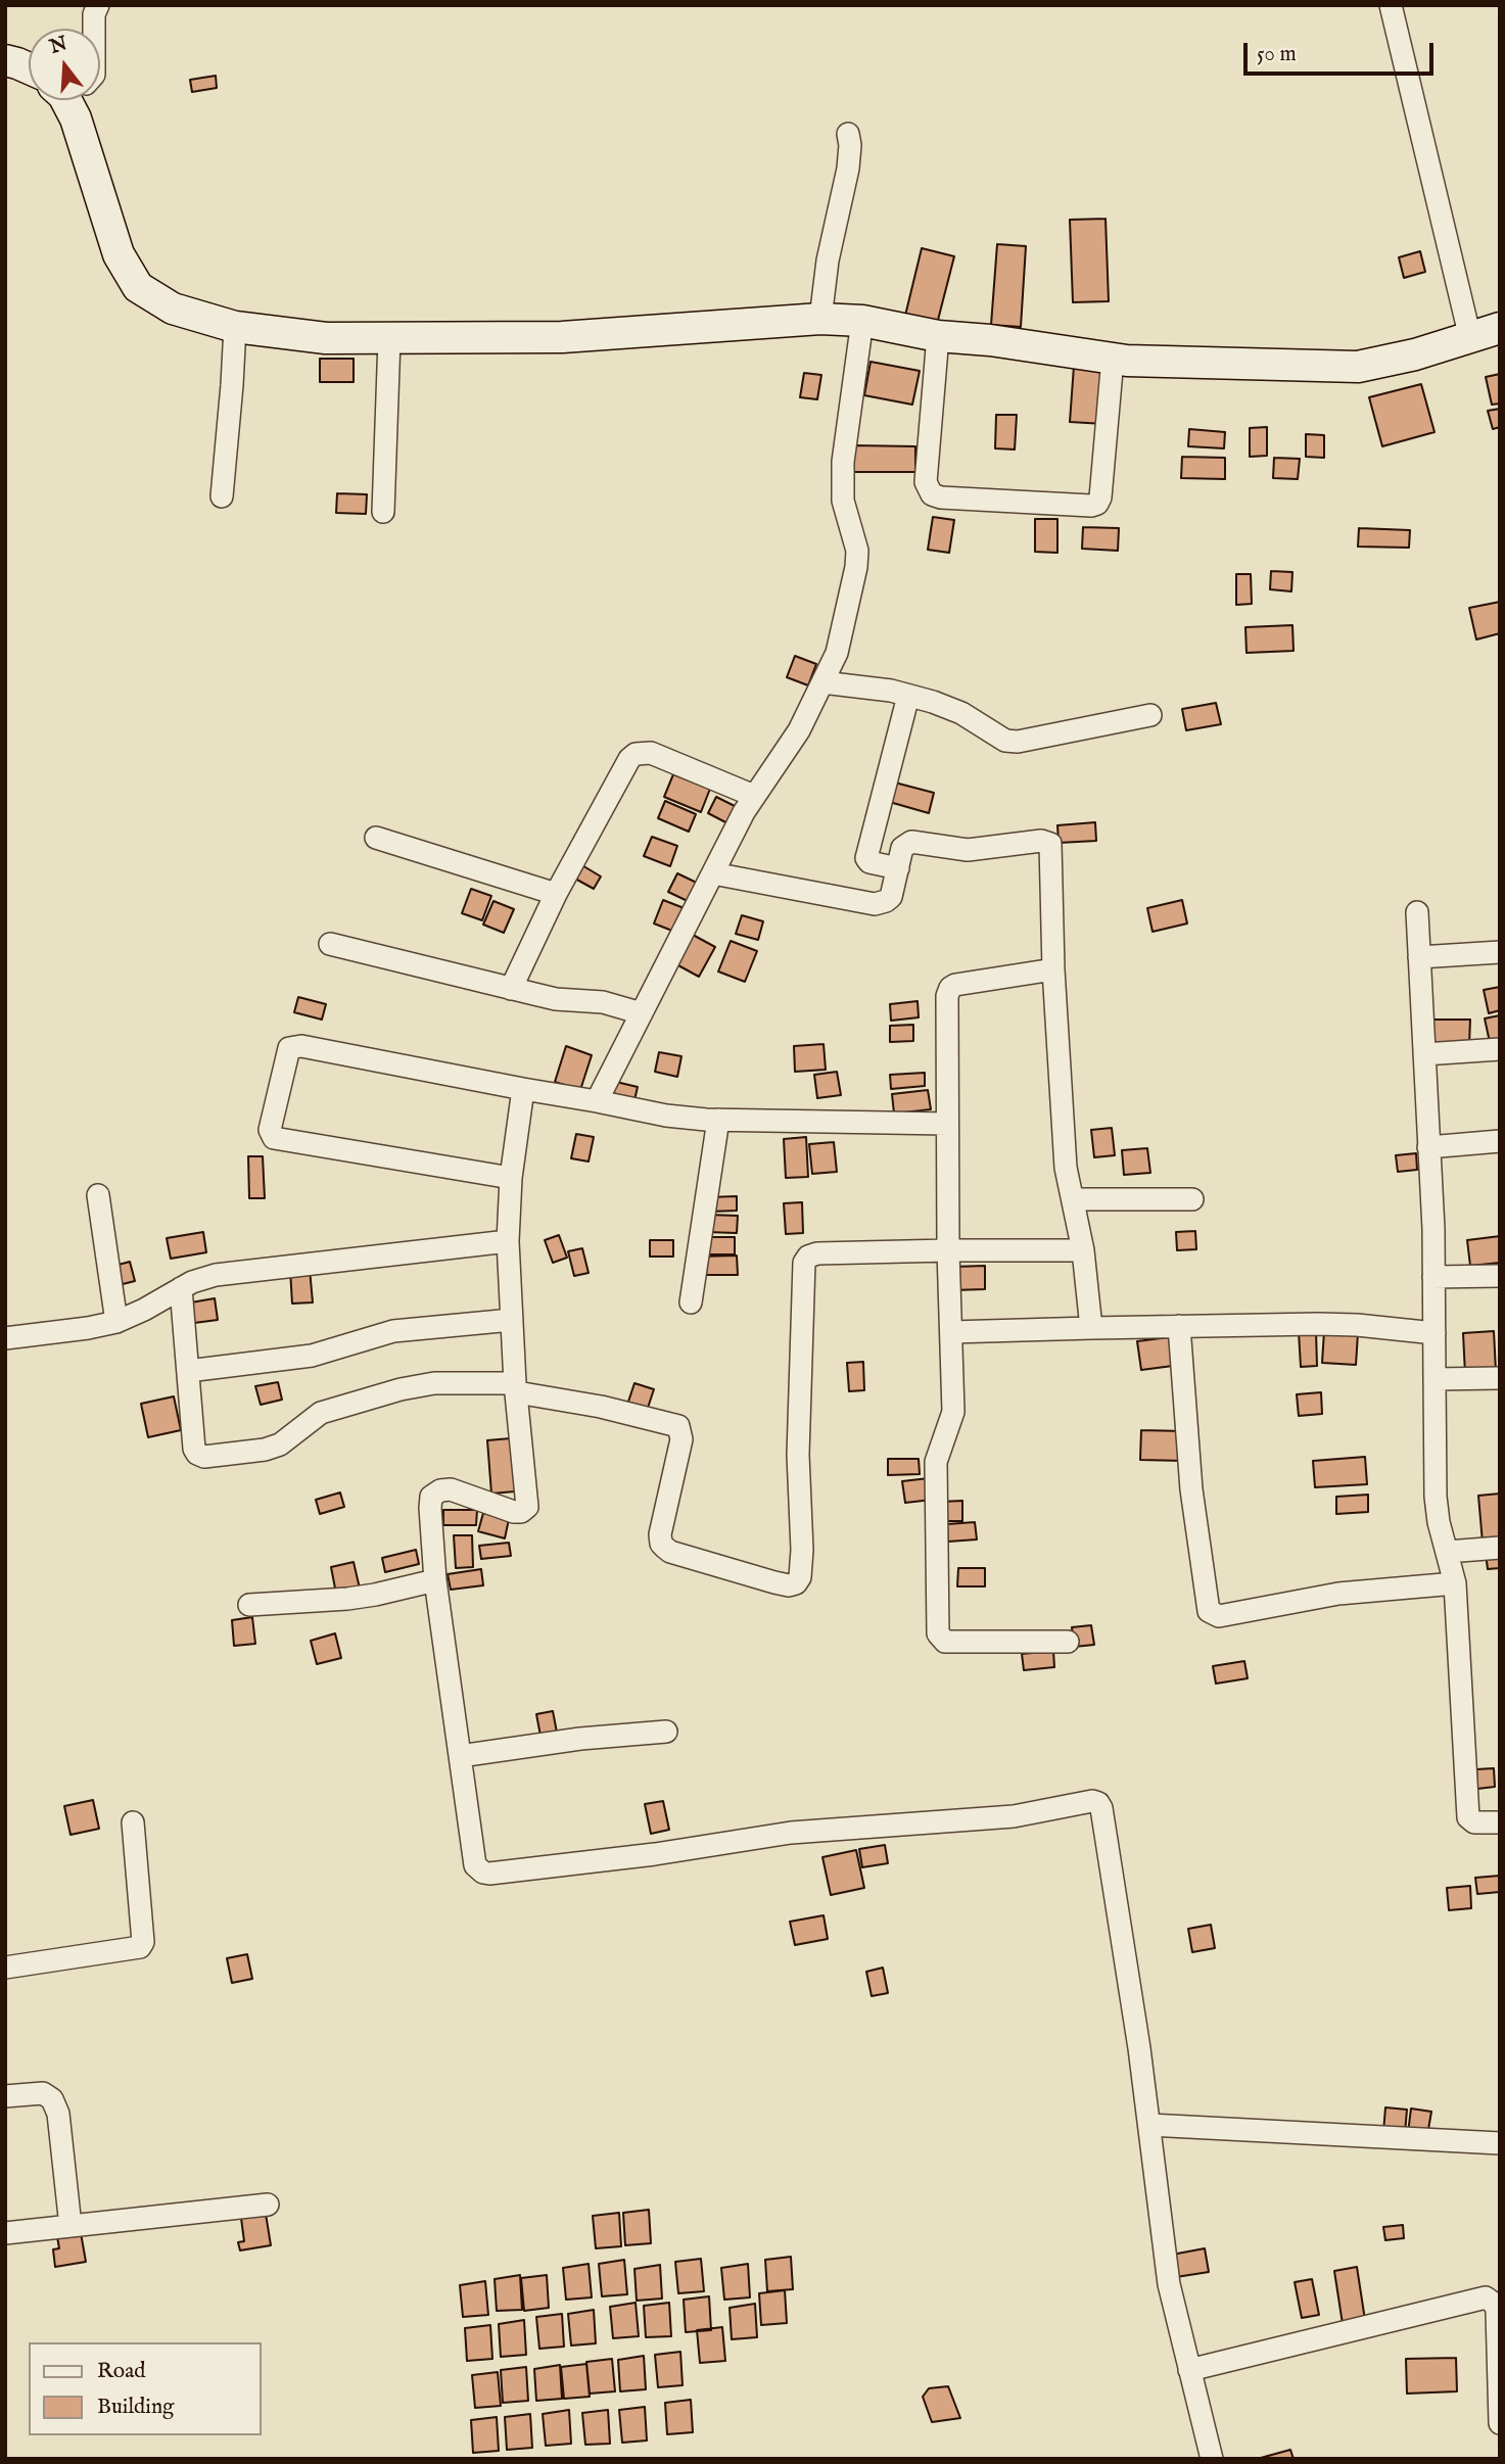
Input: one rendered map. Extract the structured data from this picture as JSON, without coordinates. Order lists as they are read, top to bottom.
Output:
{
  "legend": ["Road", "Building"],
  "scale_bar": "50 m",
  "north": "top"
}
